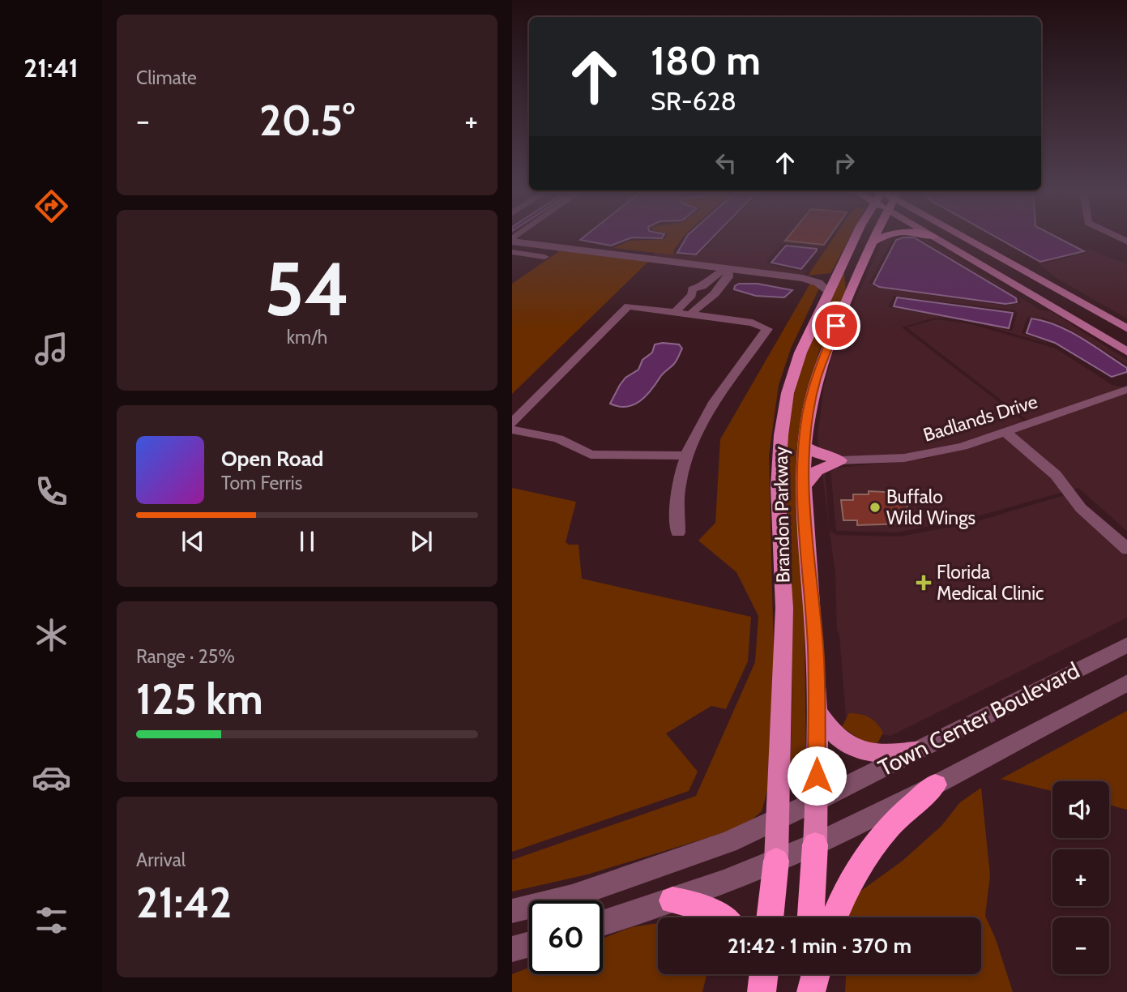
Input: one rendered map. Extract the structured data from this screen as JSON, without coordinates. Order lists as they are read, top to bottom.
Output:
{
  "streets": {
    "main road": ["Brandon Parkway"],
    "street": ["Badlands Drive", "Town Center Boulevard"]
  },
  "crossings": [
    ["Brandon Parkway", "Town Center Boulevard"]
  ],
  "places": {
    "other": ["Buffalo Wild Wings"],
    "health": ["Florida Medical Clinic"]
  },
  "page": {
    "tabs": "21:41",
    "tile": [
      "Climate",
      ["54", "km/h"],
      ["Range · 25%", "125 km"],
      ["Arrival", "21:42"]
    ],
    "turn": ["180 m", "SR-628"],
    "heat": ["−", "20.5°", "+"],
    "song": ["Open Road", "Tom Ferris"],
    "map_buttons": ["+", "−"],
    "limit": "60",
    "trip": "21:42 · 1 min · 370 m"
  }
}
